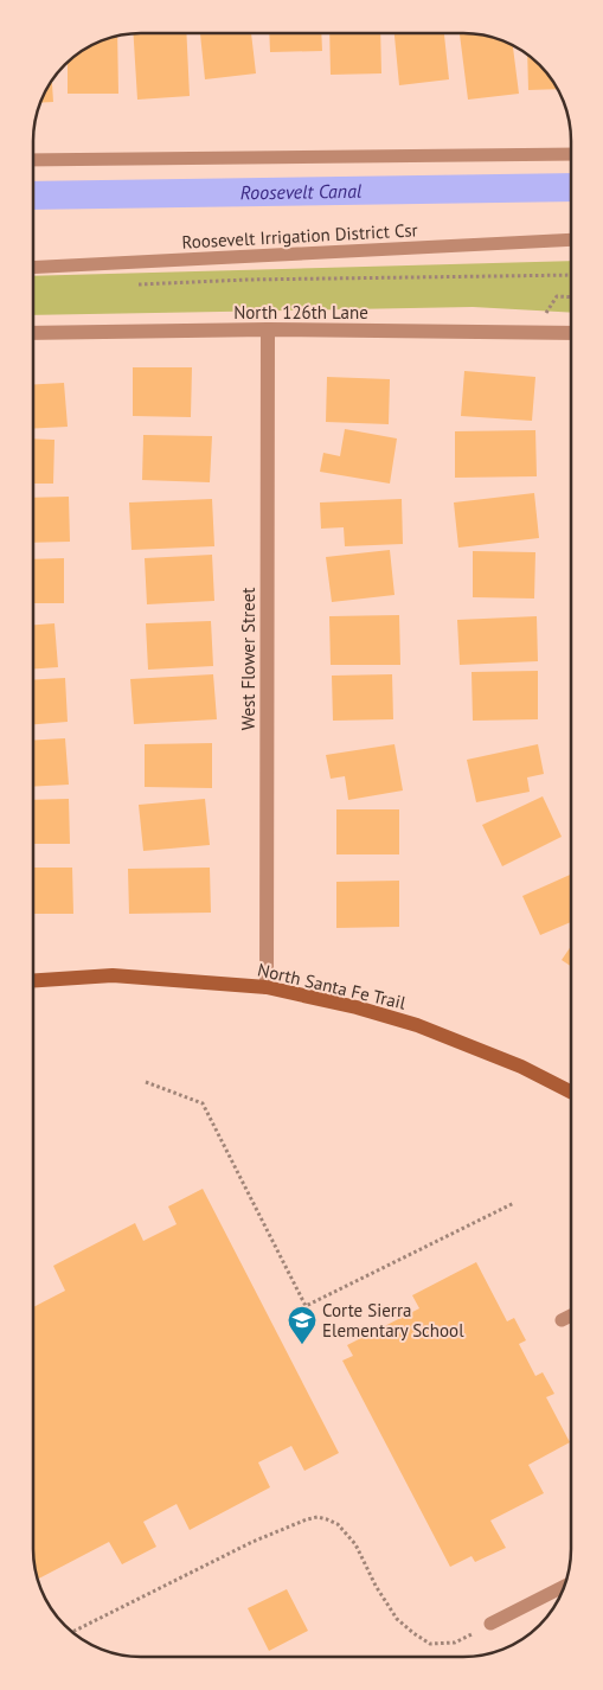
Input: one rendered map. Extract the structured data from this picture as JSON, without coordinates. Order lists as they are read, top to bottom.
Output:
{
  "streets": {
    "street": ["North 126th Lane", "West Flower Street", "North Santa Fe Trail"],
    "lane": ["Roosevelt Irrigation District Csr"]
  },
  "crossings": [
    ["North 126th Lane", "West Flower Street"],
    ["West Flower Street", "North Santa Fe Trail"]
  ],
  "water": ["Roosevelt Canal"],
  "places": {
    "school or university": ["Corte Sierra Elementary School"]
  }
}
